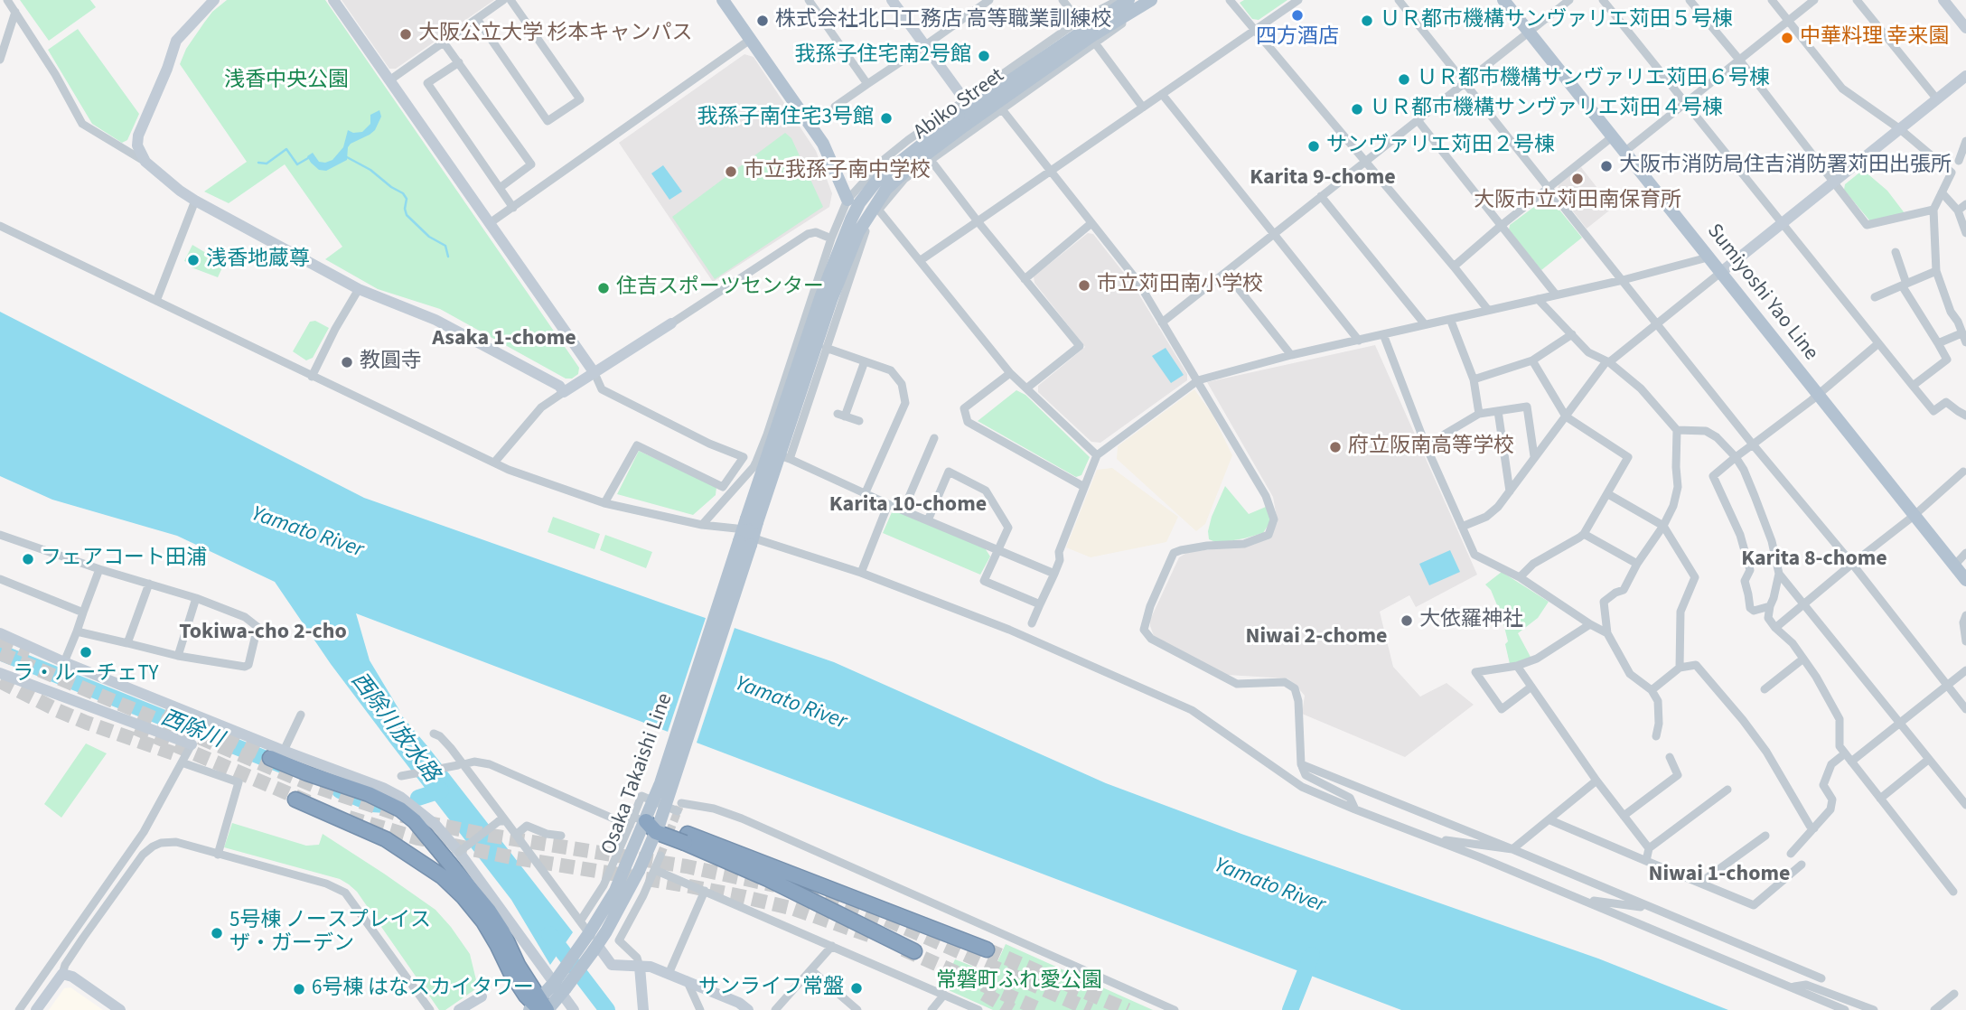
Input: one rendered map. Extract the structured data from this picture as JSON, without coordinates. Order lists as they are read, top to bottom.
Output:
{
  "streets": {
    "main road": ["Abiko Street", "Sumiyoshi Yao Line", "Osaka Takaishi Line"]
  },
  "crossings": [
    ["Abiko Street", "Osaka Takaishi Line"]
  ],
  "districts": [
    "Karita 9-chome",
    "Asaka 1-chome",
    "Karita 10-chome",
    "Karita 8-chome",
    "Tokiwa-cho 2-cho",
    "Niwai 2-chome",
    "Niwai 1-chome"
  ],
  "water": ["Yamato River", "西除川放水路", "西除川"],
  "parks": ["浅香中央公園", "常磐町ふれ愛公園"],
  "places": [
    "四方酒店",
    "株式会社北口工務店 高等職業訓練校",
    "ＵＲ都市機構サンヴァリエ苅田５号棟",
    "大阪公立大学 杉本キャンパス",
    "中華料理 幸来園",
    "我孫子住宅南2号館",
    "ＵＲ都市機構サンヴァリエ苅田６号棟",
    "ＵＲ都市機構サンヴァリエ苅田４号棟",
    "我孫子南住宅3号館",
    "サンヴァリエ苅田２号棟",
    "大阪市消防局住吉消防署苅田出張所",
    "市立我孫子南中学校",
    "大阪市立苅田南保育所",
    "浅香地蔵尊",
    "市立苅田南小学校",
    "住吉スポーツセンター",
    "教圓寺",
    "府立阪南高等学校",
    "フェアコート田浦",
    "大依羅神社",
    "ラ・ルーチェTY",
    "5号棟 ノースプレイス ザ・ガーデン",
    "サンライフ常盤",
    "6号棟 はなスカイタワー"
  ]
}
